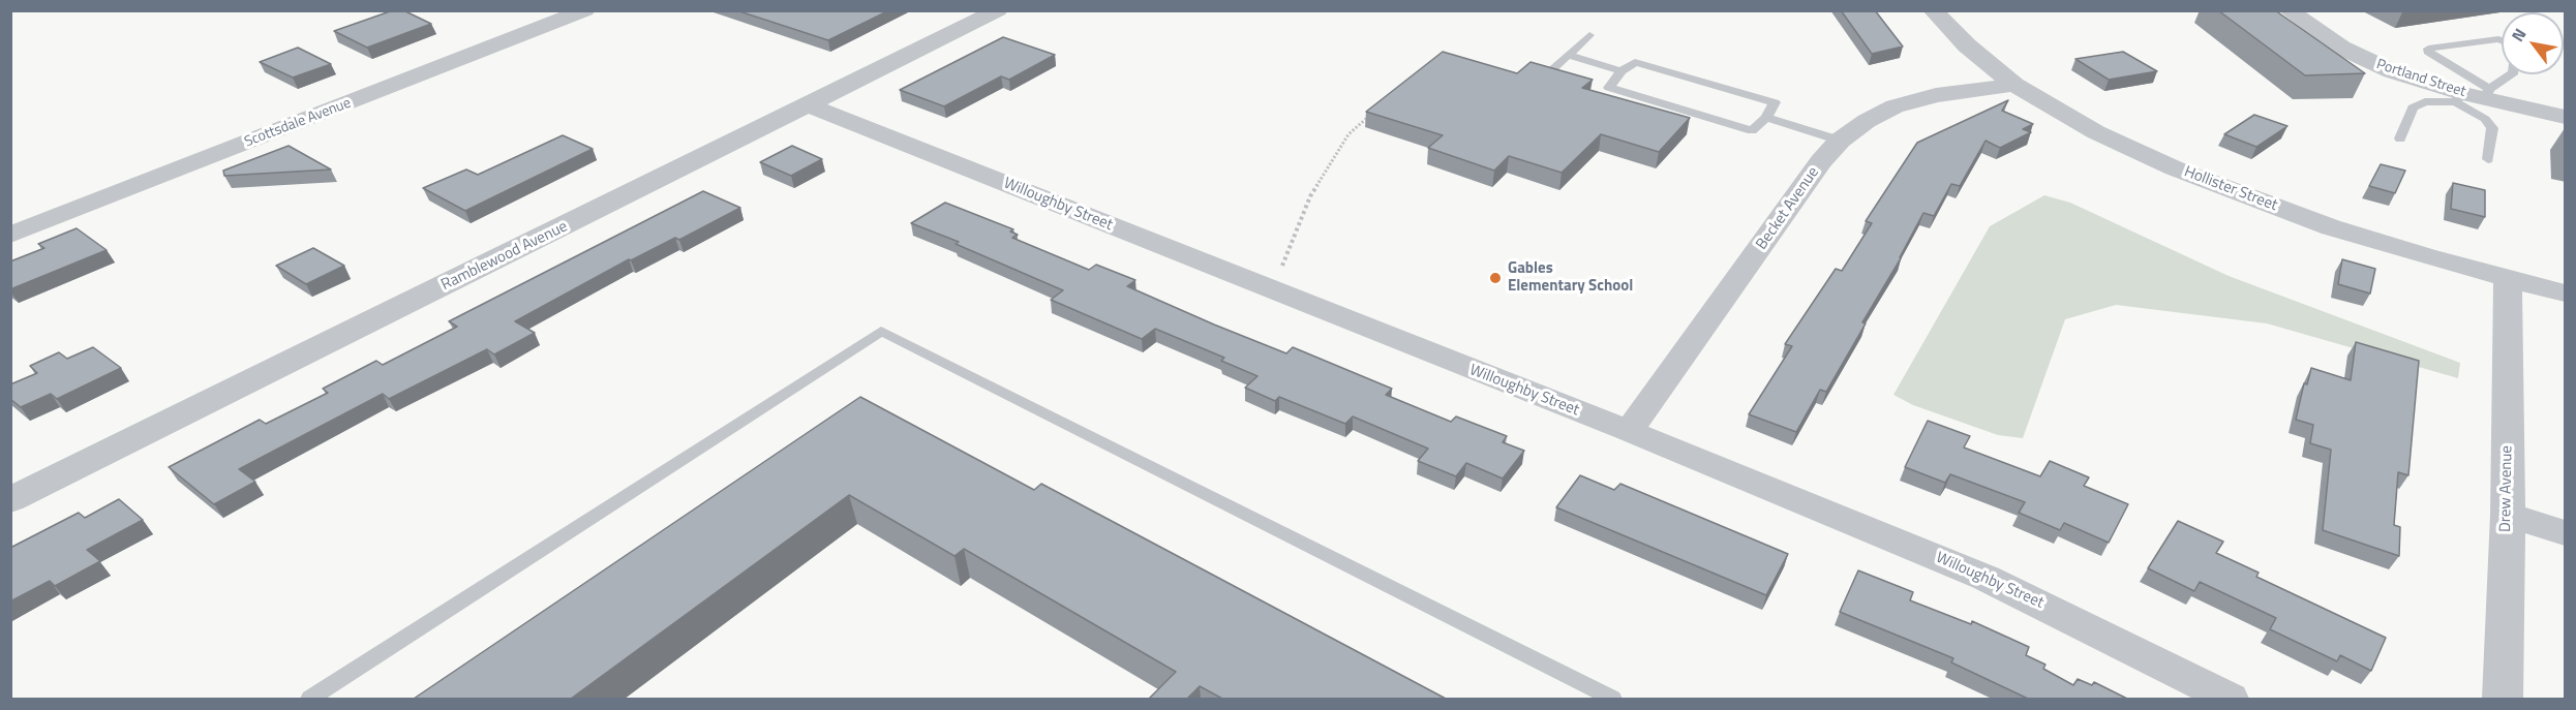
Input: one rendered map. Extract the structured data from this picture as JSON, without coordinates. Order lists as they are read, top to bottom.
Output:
{
  "streets": {
    "street": [
      "Portland Street",
      "Scottsdale Avenue",
      "Hollister Street",
      "Willoughby Street",
      "Becket Avenue",
      "Ramblewood Avenue",
      "Drew Avenue"
    ]
  },
  "crossings": [
    ["Hollister Street", "Becket Avenue"],
    ["Hollister Street", "Drew Avenue"],
    ["Willoughby Street", "Becket Avenue"],
    ["Willoughby Street", "Ramblewood Avenue"]
  ],
  "places": ["Gables Elementary School"],
  "north": "top left"
}
